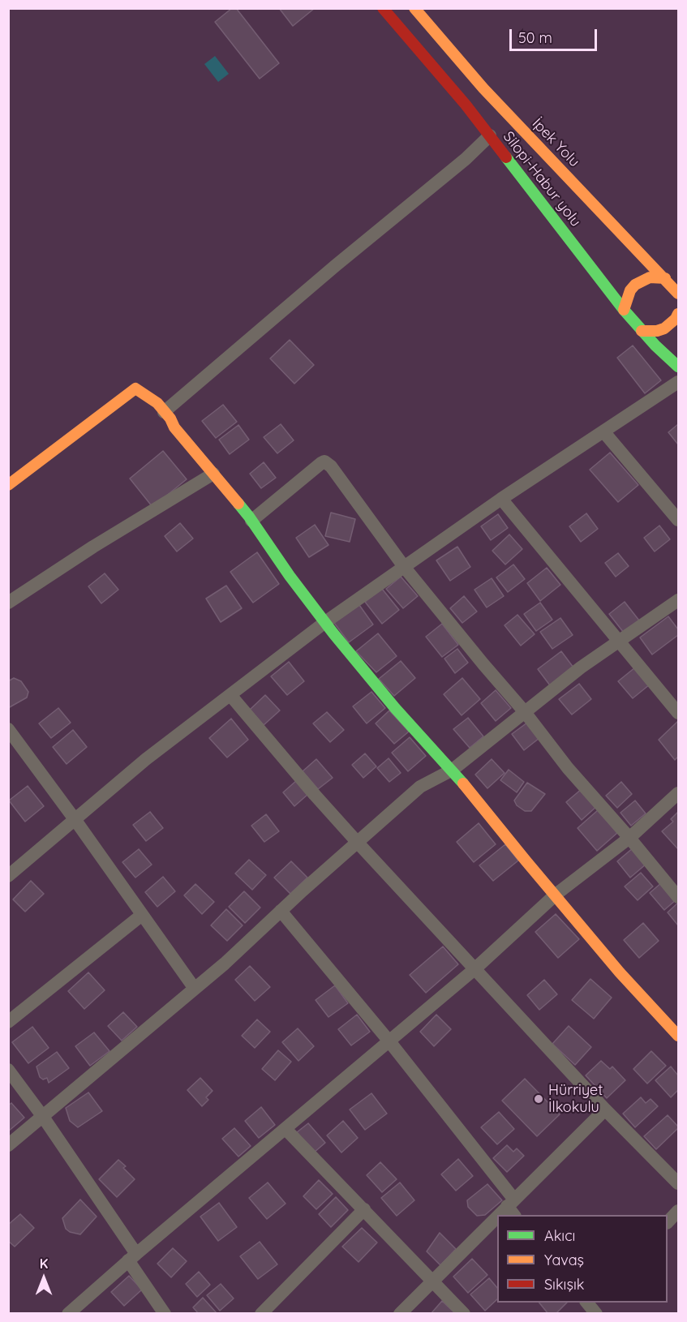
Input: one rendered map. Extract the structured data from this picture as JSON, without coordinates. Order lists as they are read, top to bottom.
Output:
{
  "streets": {
    "main road": ["İpek Yolu", "Silopi-Habur yolu"]
  },
  "places": ["Hürriyet İlkokulu"],
  "legend": ["Akıcı", "Yavaş", "Sıkışık"],
  "scale_bar": "50 m",
  "north": "top"
}
